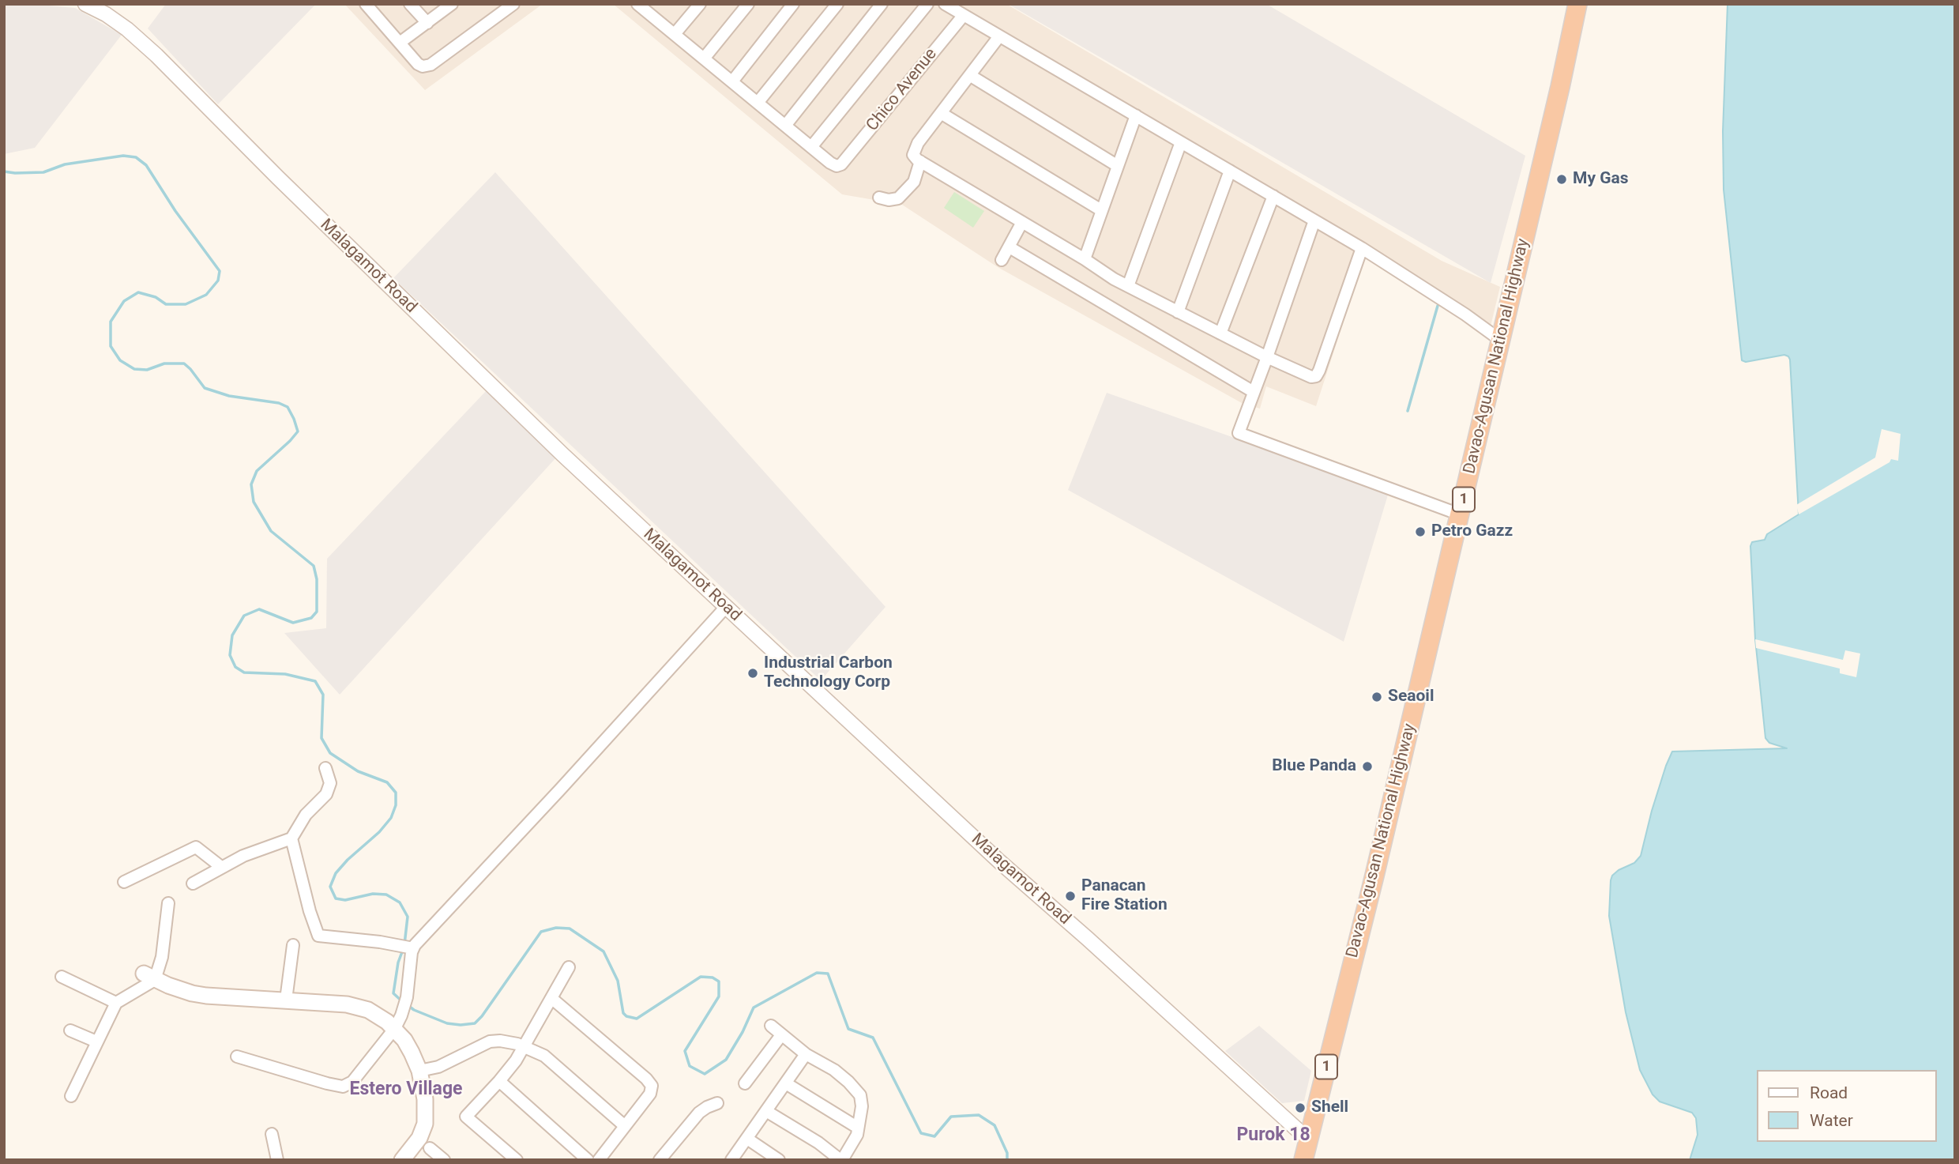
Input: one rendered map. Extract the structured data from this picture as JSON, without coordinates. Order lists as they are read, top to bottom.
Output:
{
  "streets": {
    "highway": ["Davao-Agusan National Highway", "1"],
    "street": ["Chico Avenue", "Malagamot Road"]
  },
  "crossings": [
    ["Malagamot Road", "Davao-Agusan National Highway"]
  ],
  "districts": ["Estero Village", "Purok 18"],
  "places": [
    "My Gas",
    "Petro Gazz",
    "Industrial Carbon Technology Corp",
    "Seaoil",
    "Blue Panda",
    "Panacan Fire Station",
    "Shell"
  ],
  "legend": ["Road", "Water"]
}
